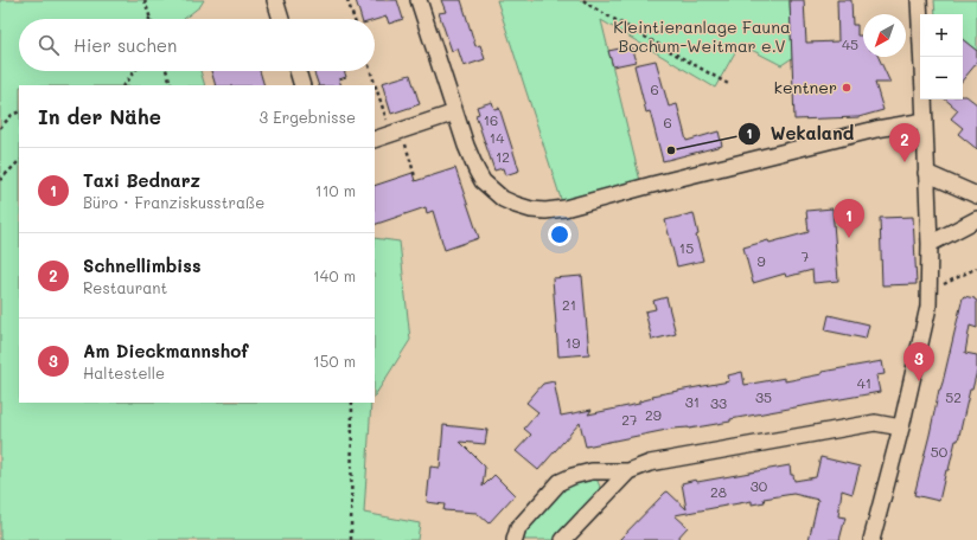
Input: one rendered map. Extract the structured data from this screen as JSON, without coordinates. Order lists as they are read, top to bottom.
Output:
{
  "parks": ["Kleintieranlage Fauna Bochum-Weitmar e.V"],
  "places": ["kentner", "Wekaland"],
  "house_numbers": [
    "45",
    "6",
    "16",
    "6",
    "14",
    "12",
    "15",
    "7",
    "9",
    "21",
    "19",
    "41",
    "35",
    "52",
    "31",
    "33",
    "29",
    "27",
    "50",
    "30",
    "28"
  ],
  "north": "bottom left",
  "page": {
    "map_buttons": ["+", "−"],
    "search": "Hier suchen",
    "heading": ["In der Nähe", "3 Ergebnisse"],
    "pins": ["2", "1", "3"],
    "list": [
      {
        "mark": "1",
        "name": "Taxi Bednarz",
        "note": "Büro · Franziskusstraße",
        "value": "110 m"
      },
      {
        "mark": "2",
        "name": "Schnellimbiss",
        "note": "Restaurant",
        "value": "140 m"
      },
      {
        "mark": "3",
        "name": "Am Dieckmannshof",
        "note": "Haltestelle",
        "value": "150 m"
      }
    ]
  }
}
